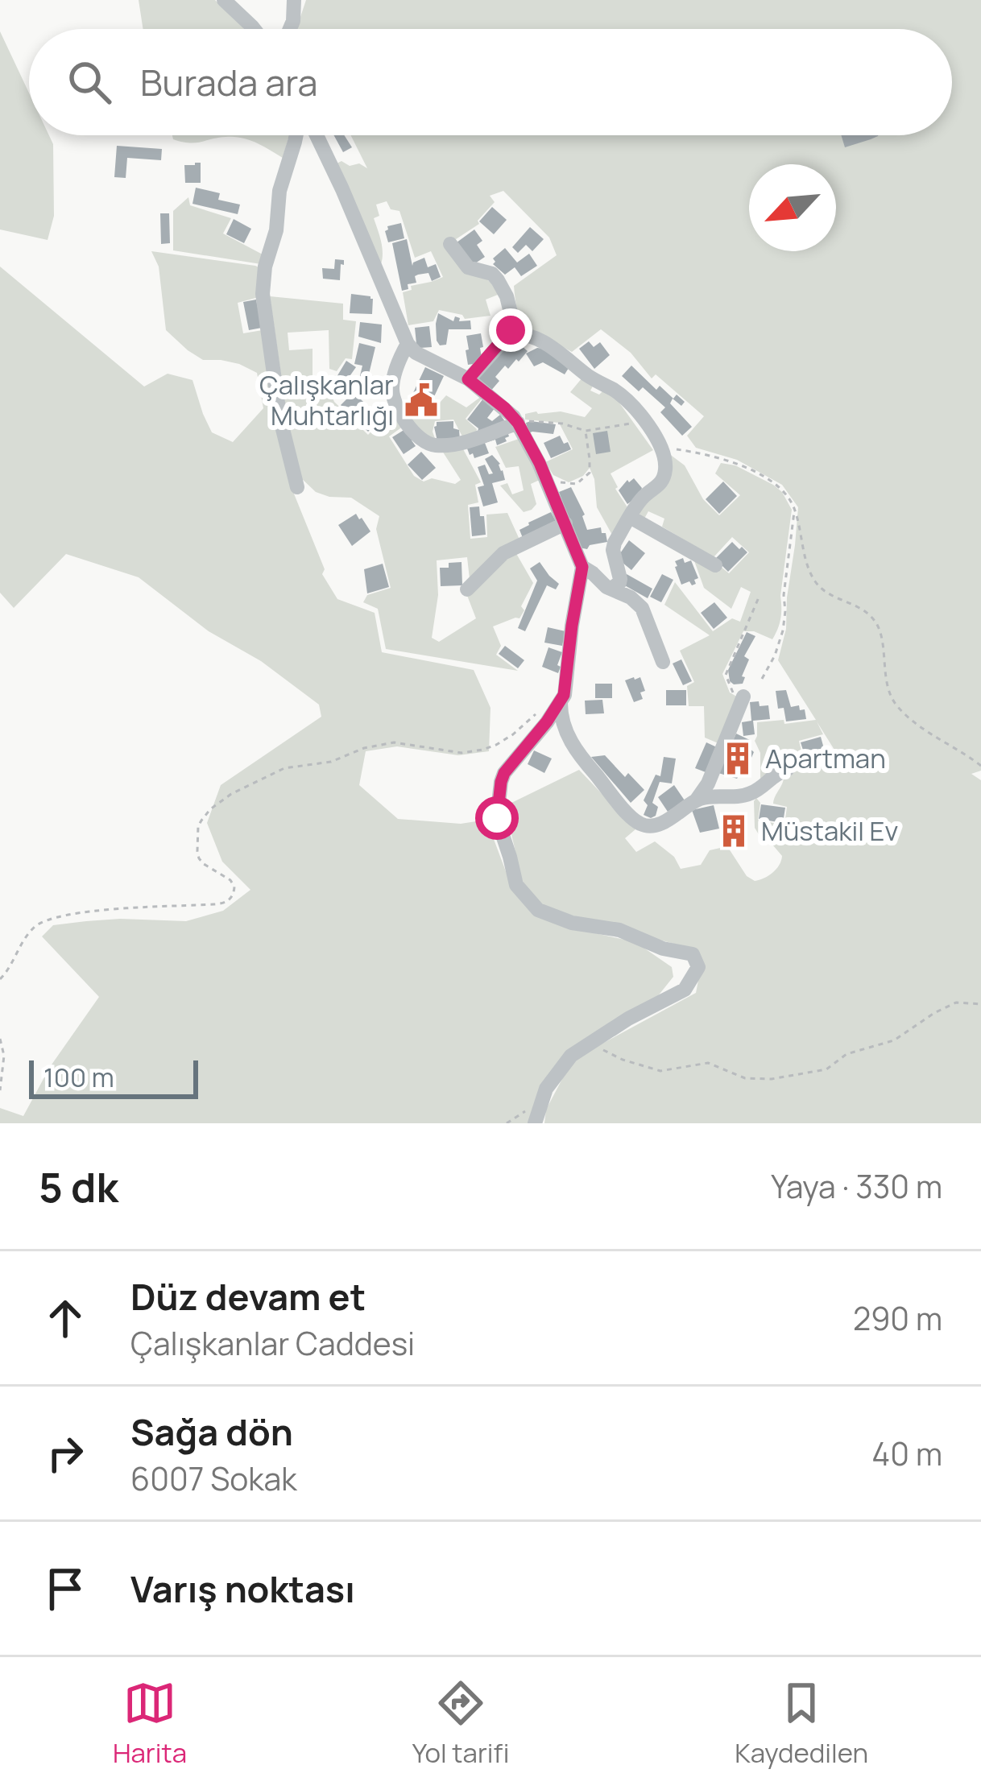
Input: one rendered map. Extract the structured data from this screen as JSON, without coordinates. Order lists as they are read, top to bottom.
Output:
{
  "places": {
    "public building": ["Çalışkanlar Muhtarlığı"],
    "building": ["Apartman", "Müstakil Ev"]
  },
  "scale_bar": "100 m",
  "north": "bottom left",
  "page": {
    "search": "Burada ara",
    "scale": "100 m",
    "heading": ["5 dk", "Yaya · 330 m"],
    "list": [
      ["Düz devam et", "Çalışkanlar Caddesi", "290 m"],
      ["Sağa dön", "6007 Sokak", "40 m"],
      "Varış noktası"
    ],
    "nav": ["Harita", "Yol tarifi", "Kaydedilen"]
  }
}
